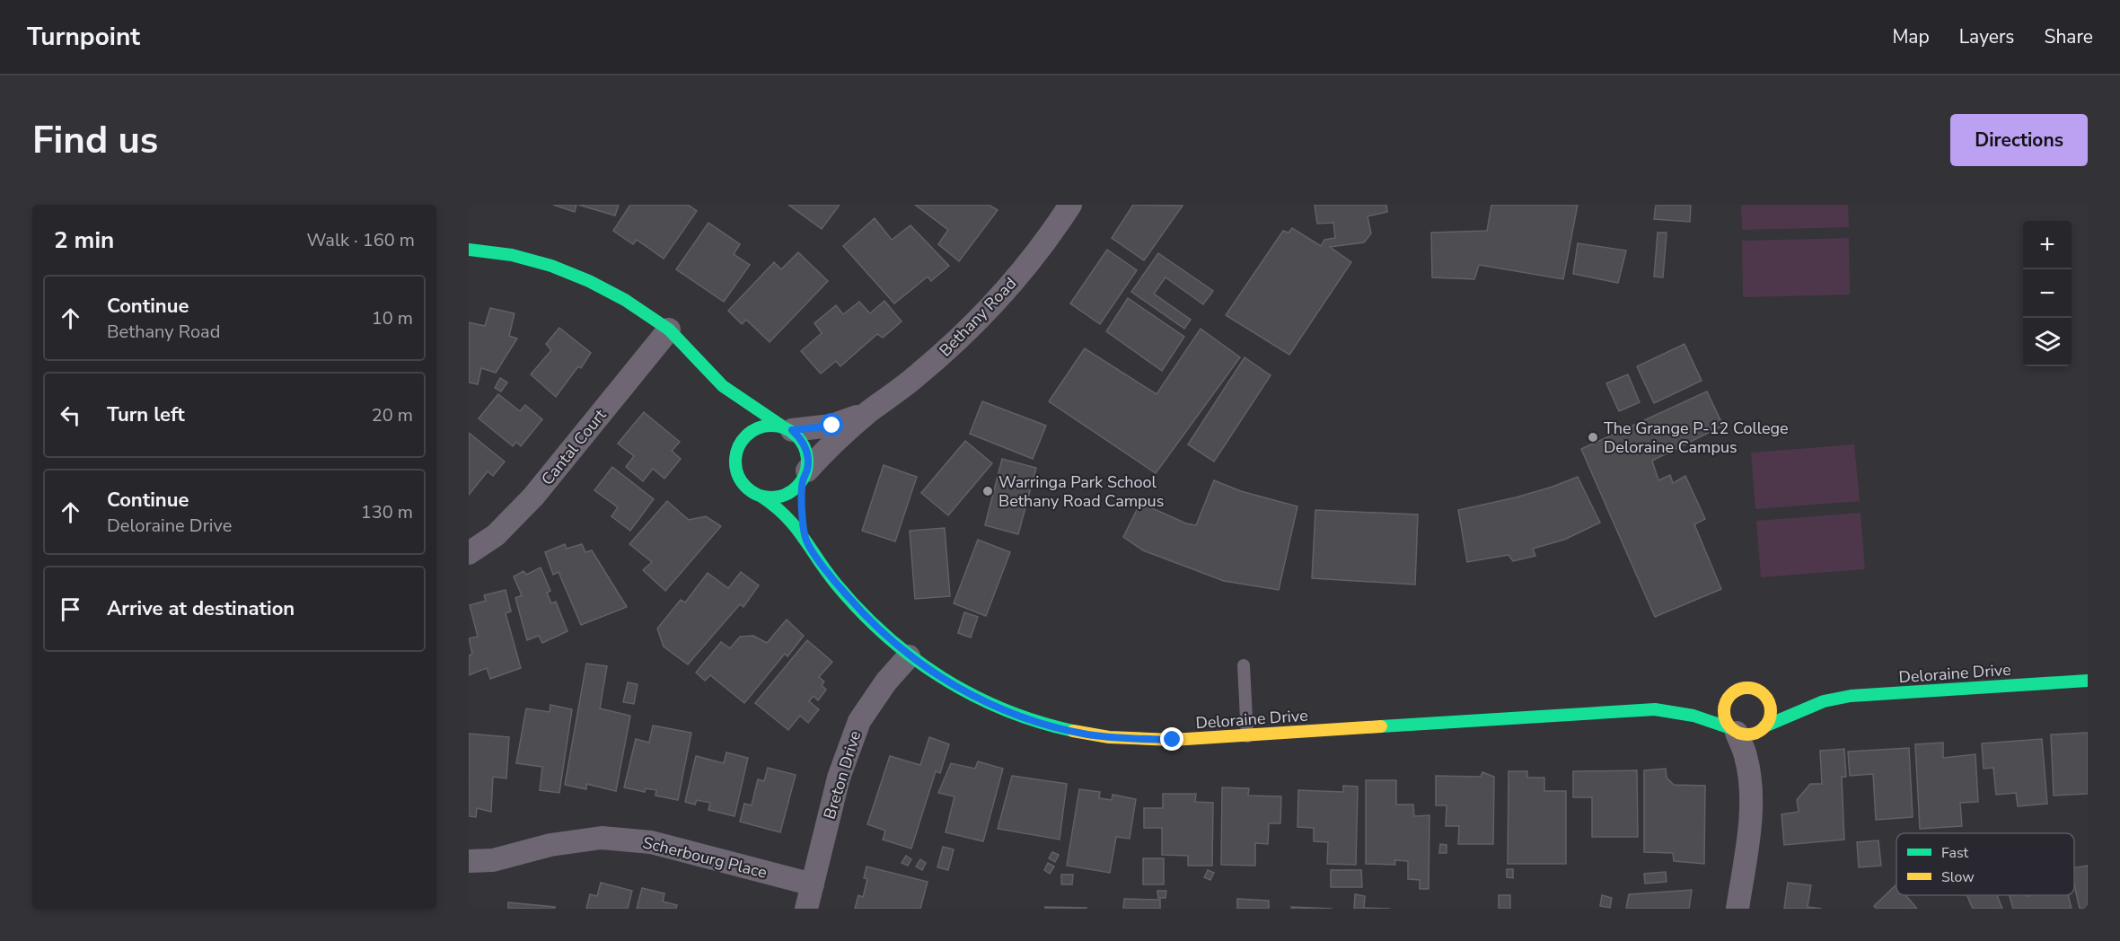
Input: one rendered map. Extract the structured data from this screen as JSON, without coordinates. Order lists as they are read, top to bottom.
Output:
{
  "streets": {
    "street": [
      "Bethany Road",
      "Cantal Court",
      "Deloraine Drive",
      "Breton Drive",
      "Scherbourg Place"
    ]
  },
  "crossings": [
    ["Bethany Road", "Deloraine Drive"],
    ["Deloraine Drive", "Breton Drive"],
    ["Breton Drive", "Scherbourg Place"]
  ],
  "places": ["The Grange P-12 College Deloraine Campus", "Warringa Park School Bethany Road Campus"],
  "legend": ["Fast", "Slow"],
  "page": {
    "header": "Turnpoint",
    "nav": ["Map", "Layers", "Share"],
    "buttons": "Directions",
    "title": "Find us",
    "heading": ["2 min", "Walk · 160 m"],
    "map_buttons": ["+", "−"],
    "list": [
      ["Continue", "Bethany Road", "10 m"],
      ["Turn left", "20 m"],
      ["Continue", "Deloraine Drive", "130 m"],
      "Arrive at destination"
    ]
  }
}
